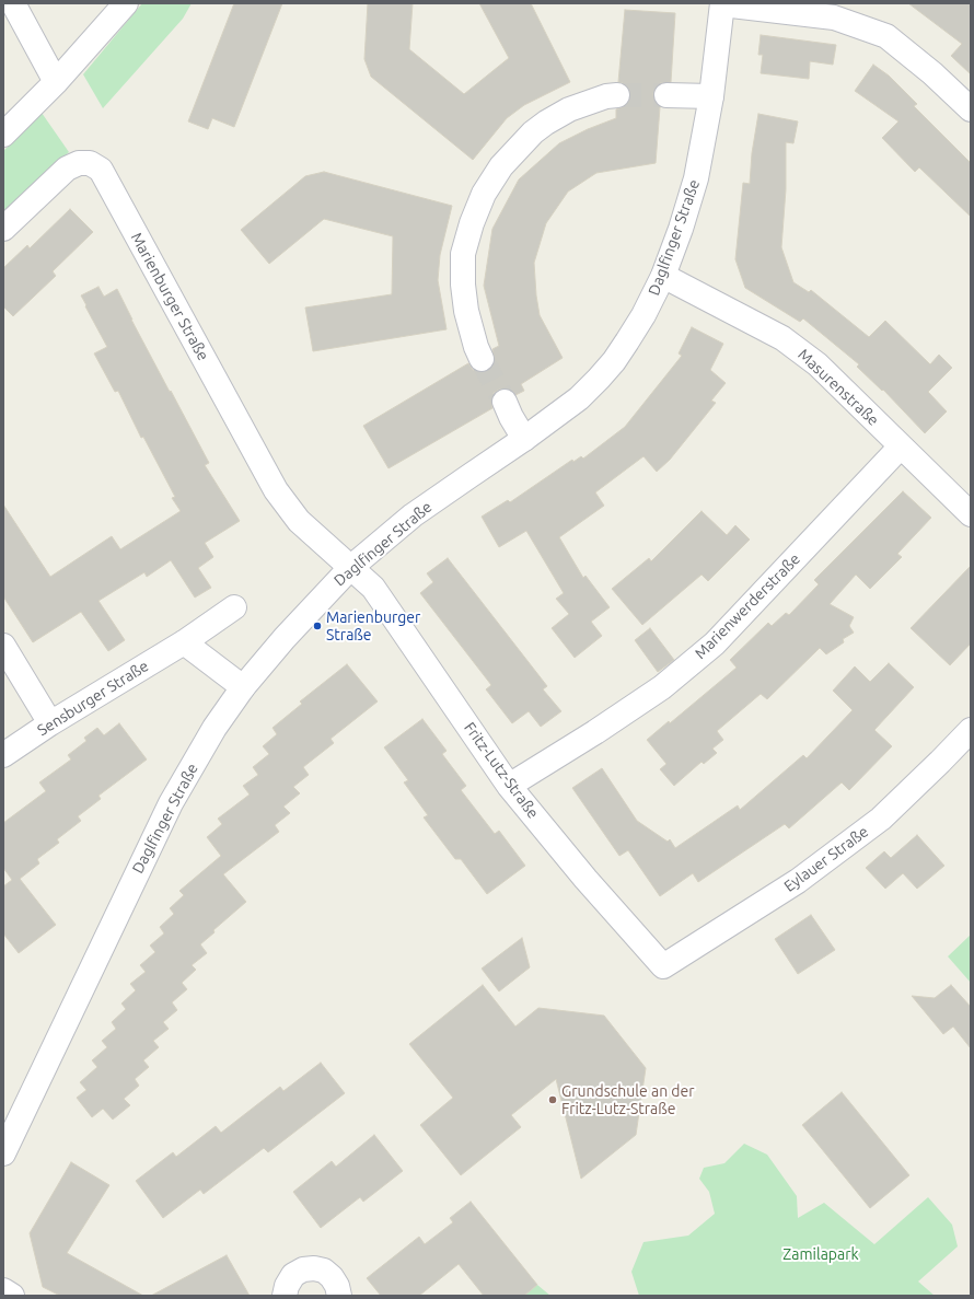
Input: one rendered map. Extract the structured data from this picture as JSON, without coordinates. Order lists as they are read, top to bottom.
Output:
{
  "streets": {
    "street": [
      "Daglfinger Straße",
      "Marienburger Straße",
      "Masurenstraße",
      "Marienwerderstraße",
      "Sensburger Straße",
      "Fritz-Lutz-Straße",
      "Eylauer Straße"
    ]
  },
  "crossings": [
    ["Daglfinger Straße", "Marienburger Straße"],
    ["Daglfinger Straße", "Masurenstraße"],
    ["Daglfinger Straße", "Fritz-Lutz-Straße"],
    ["Marienburger Straße", "Fritz-Lutz-Straße"],
    ["Masurenstraße", "Marienwerderstraße"],
    ["Marienwerderstraße", "Fritz-Lutz-Straße"],
    ["Fritz-Lutz-Straße", "Eylauer Straße"]
  ],
  "parks": ["Zamilapark"],
  "places": ["Marienburger Straße", "Grundschule an der Fritz-Lutz-Straße"]
}
